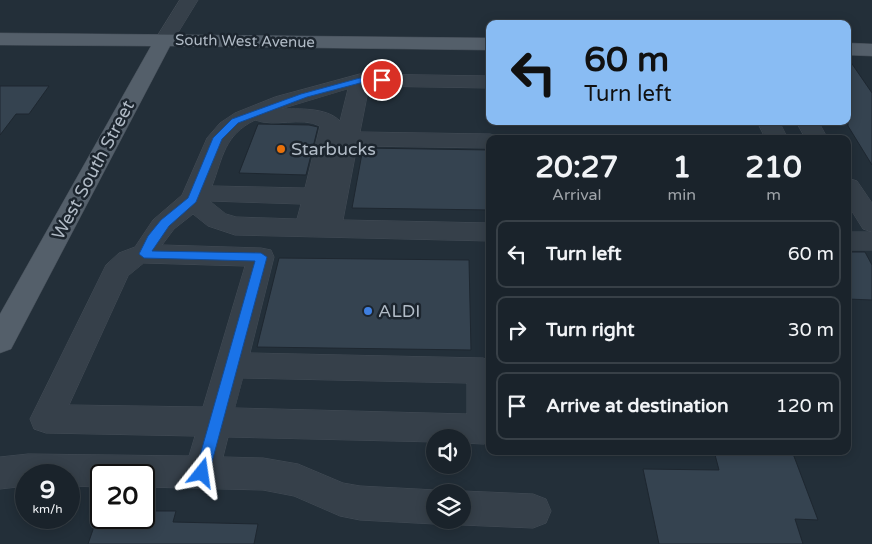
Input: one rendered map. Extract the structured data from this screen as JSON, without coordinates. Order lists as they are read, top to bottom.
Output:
{
  "streets": {
    "main road": ["South West Avenue", "West South Street"]
  },
  "crossings": [
    ["South West Avenue", "West South Street"]
  ],
  "places": ["Starbucks", "ALDI"],
  "page": {
    "turn": ["60 m", "Turn left"],
    "eta": [
      "20:27",
      "Arrival",
      "1",
      "min",
      "210",
      "m"
    ],
    "list": [
      {
        "name": "Turn left",
        "value": "60 m"
      },
      {
        "name": "Turn right",
        "value": "30 m"
      },
      {
        "name": "Arrive at destination",
        "value": "120 m"
      }
    ],
    "speed": "9 km/h",
    "limit": "20"
  }
}
